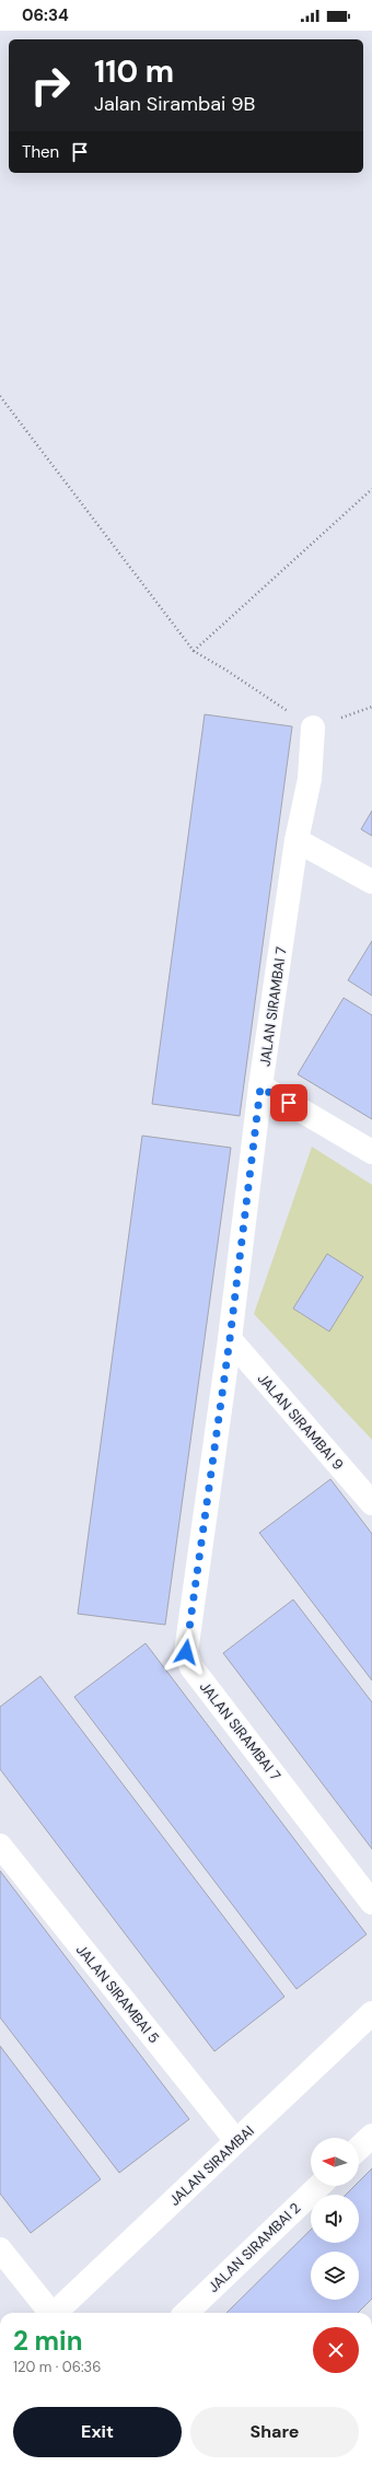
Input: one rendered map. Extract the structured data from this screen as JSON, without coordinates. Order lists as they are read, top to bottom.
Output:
{
  "streets": {
    "street": [
      "JALAN SIRAMBAI 7",
      "JALAN SIRAMBAI 9",
      "JALAN SIRAMBAI 5",
      "JALAN SIRAMBAI",
      "JALAN SIRAMBAI 2"
    ]
  },
  "crossings": [
    ["JALAN SIRAMBAI 7", "JALAN SIRAMBAI 9"],
    ["JALAN SIRAMBAI 5", "JALAN SIRAMBAI"]
  ],
  "north": "left",
  "page": {
    "status": "06:34",
    "turn": ["110 m", "Jalan Sirambai 9B"],
    "then": "Then",
    "heading": ["2 min", "120 m · 06:36"],
    "buttons": ["Exit", "Share"]
  }
}
